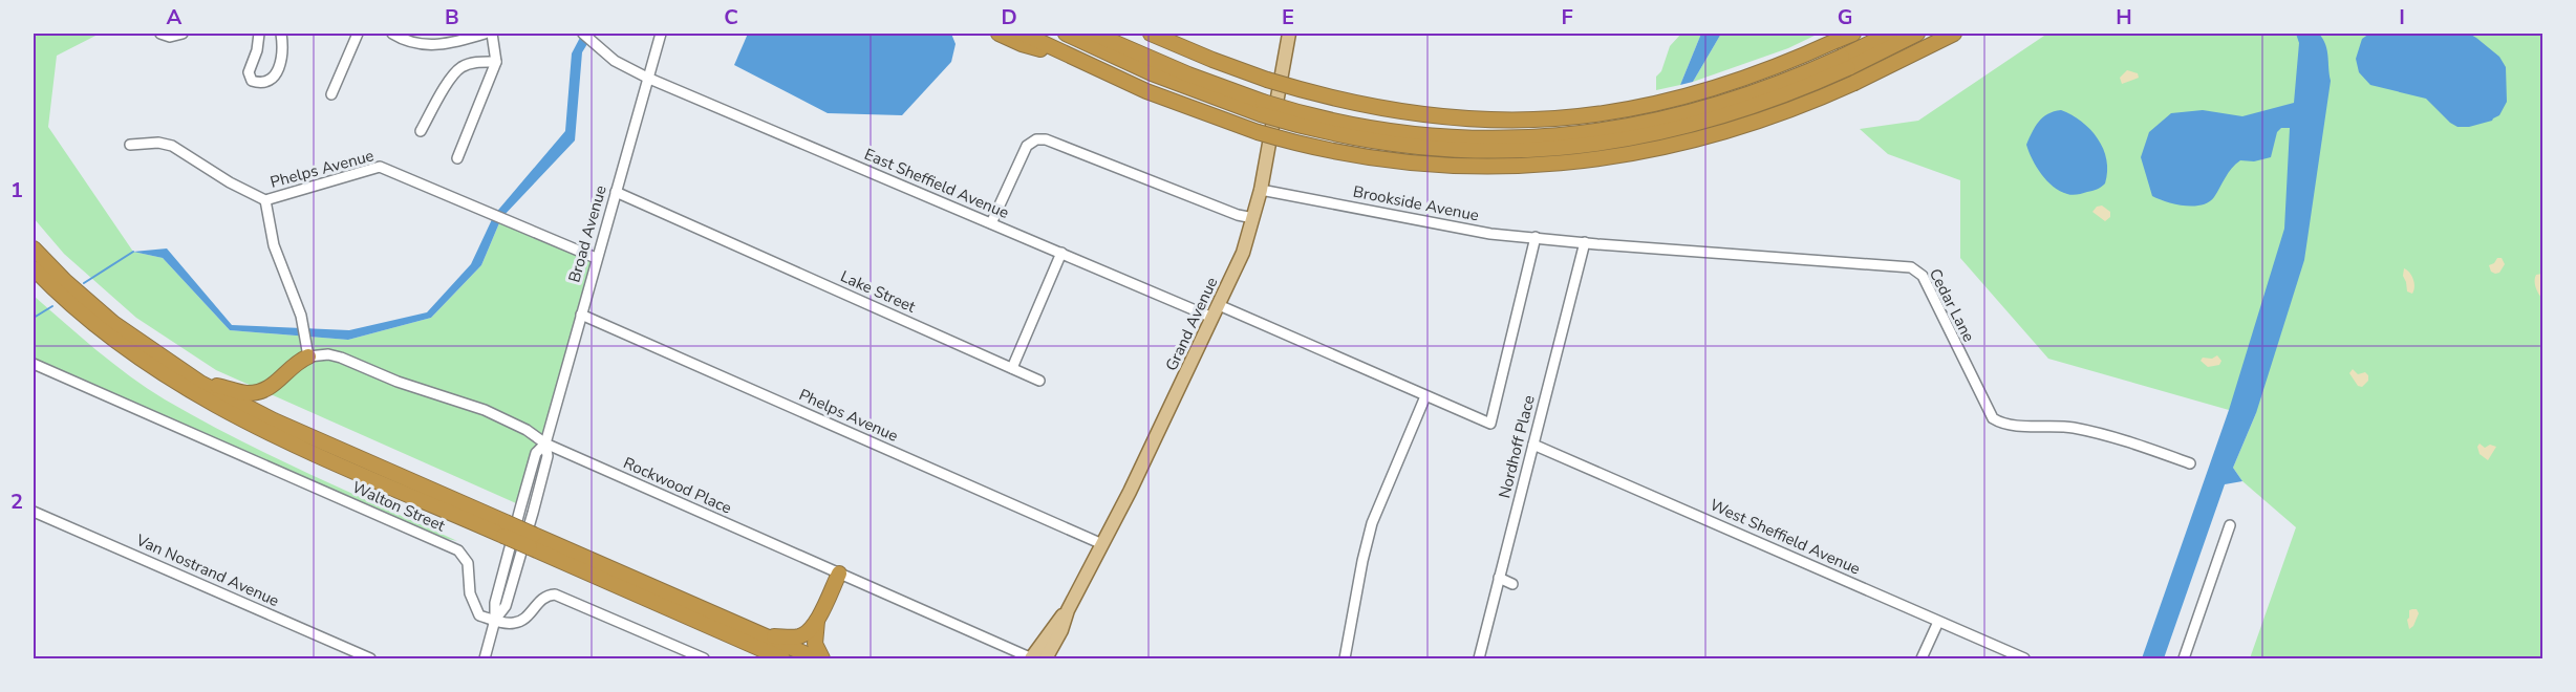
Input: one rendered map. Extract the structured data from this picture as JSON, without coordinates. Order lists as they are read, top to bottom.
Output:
{
  "streets": {
    "main road": ["Grand Avenue"],
    "street": [
      "Phelps Avenue",
      "East Sheffield Avenue",
      "Brookside Avenue",
      "Broad Avenue",
      "Lake Street",
      "Cedar Lane",
      "Nordhoff Place",
      "Rockwood Place",
      "Walton Street",
      "West Sheffield Avenue",
      "Van Nostrand Avenue"
    ]
  },
  "crossings": [
    ["Phelps Avenue", "Broad Avenue"],
    ["Phelps Avenue", "Grand Avenue"],
    ["East Sheffield Avenue", "Broad Avenue"],
    ["East Sheffield Avenue", "Grand Avenue"],
    ["Brookside Avenue", "Cedar Lane"],
    ["Brookside Avenue", "Grand Avenue"],
    ["Brookside Avenue", "Nordhoff Place"],
    ["Broad Avenue", "Lake Street"],
    ["Broad Avenue", "Rockwood Place"],
    ["Broad Avenue", "Walton Street"],
    ["Cedar Lane", "Nordhoff Place"],
    ["Grand Avenue", "Rockwood Place"],
    ["Nordhoff Place", "West Sheffield Avenue"]
  ],
  "grid": {
    "columns": [
      "A",
      "B",
      "C",
      "D",
      "E",
      "F",
      "G",
      "H",
      "I"
    ],
    "rows": ["1", "2"]
  }
}
